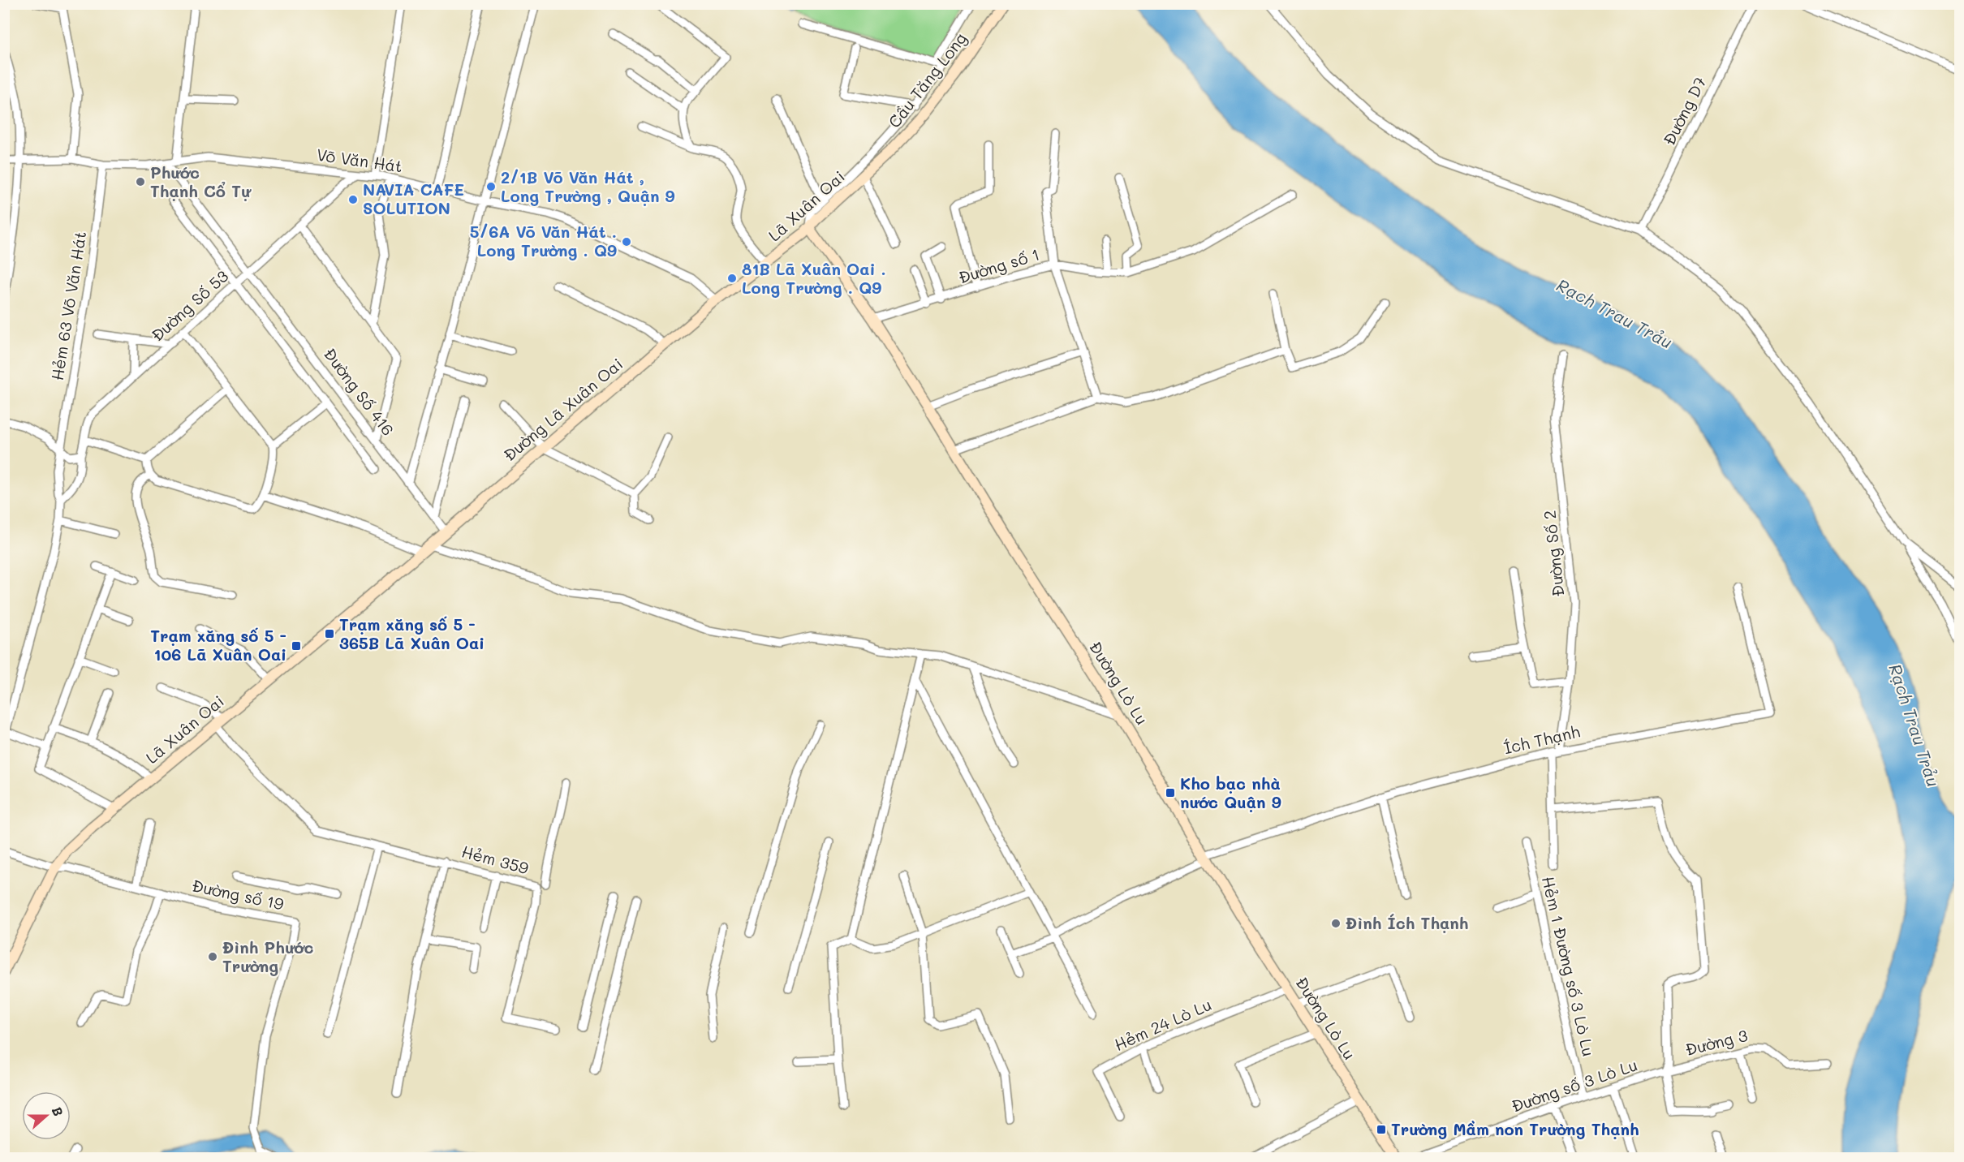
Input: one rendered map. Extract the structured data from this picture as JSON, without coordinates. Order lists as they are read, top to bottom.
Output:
{
  "streets": {
    "main road": [
      "Cầu Tăng Long",
      "Lã Xuân Oai",
      "Đường Lã Xuân Oai",
      "Đường Lò Lu"
    ],
    "street": [
      "Đường D7",
      "Võ Văn Hát",
      "Đường số 1",
      "Hẻm 63 Võ Văn Hát",
      "Đường Số 53",
      "Đường Số 416",
      "Đường Số 2",
      "Ích Thạnh",
      "Hẻm 359",
      "Đường số 19",
      "Hẻm 1 Đường số 3 Lò Lu",
      "Hẻm 24 Lò Lu",
      "Đường 3",
      "Đường số 3 Lò Lu"
    ]
  },
  "crossings": [
    ["Cầu Tăng Long", "Lã Xuân Oai"],
    ["Võ Văn Hát", "Lã Xuân Oai"],
    ["Võ Văn Hát", "Hẻm 63 Võ Văn Hát"],
    ["Võ Văn Hát", "Đường Số 53"],
    ["Võ Văn Hát", "Đường Số 416"],
    ["Võ Văn Hát", "Đường Lã Xuân Oai"],
    ["Lã Xuân Oai", "Đường Lã Xuân Oai"],
    ["Lã Xuân Oai", "Đường Lò Lu"],
    ["Lã Xuân Oai", "Hẻm 359"],
    ["Lã Xuân Oai", "Đường số 19"],
    ["Đường số 1", "Đường Lò Lu"],
    ["Hẻm 63 Võ Văn Hát", "Đường Số 53"],
    ["Đường Số 53", "Đường Số 416"],
    ["Đường Số 416", "Đường Lã Xuân Oai"],
    ["Đường Số 2", "Ích Thạnh"],
    ["Đường Lò Lu", "Ích Thạnh"],
    ["Đường Lò Lu", "Hẻm 24 Lò Lu"],
    ["Hẻm 1 Đường số 3 Lò Lu", "Đường số 3 Lò Lu"],
    ["Đường 3", "Đường số 3 Lò Lu"]
  ],
  "water": ["Rạch Trau Trảu"],
  "places": {
    "other": [
      "Phước Thạnh Cổ Tự",
      "2/1B Võ Văn Hát , Long Trường , Quận 9",
      "NAVIA CAFE SOLUTION",
      "5/6A Võ Văn Hát . Long Trường . Q9",
      "81B Lã Xuân Oai . Long Trường . Q9",
      "Đình Ích Thạnh",
      "Đình Phước Trường"
    ],
    "transit": [
      "Trạm xăng số 5 - 365B Lã Xuân Oai",
      "Trạm xăng số 5 - 106 Lã Xuân Oai",
      "Kho bạc nhà nước Quận 9",
      "Trường Mầm non Trường Thạnh"
    ]
  },
  "north": "right"
}
